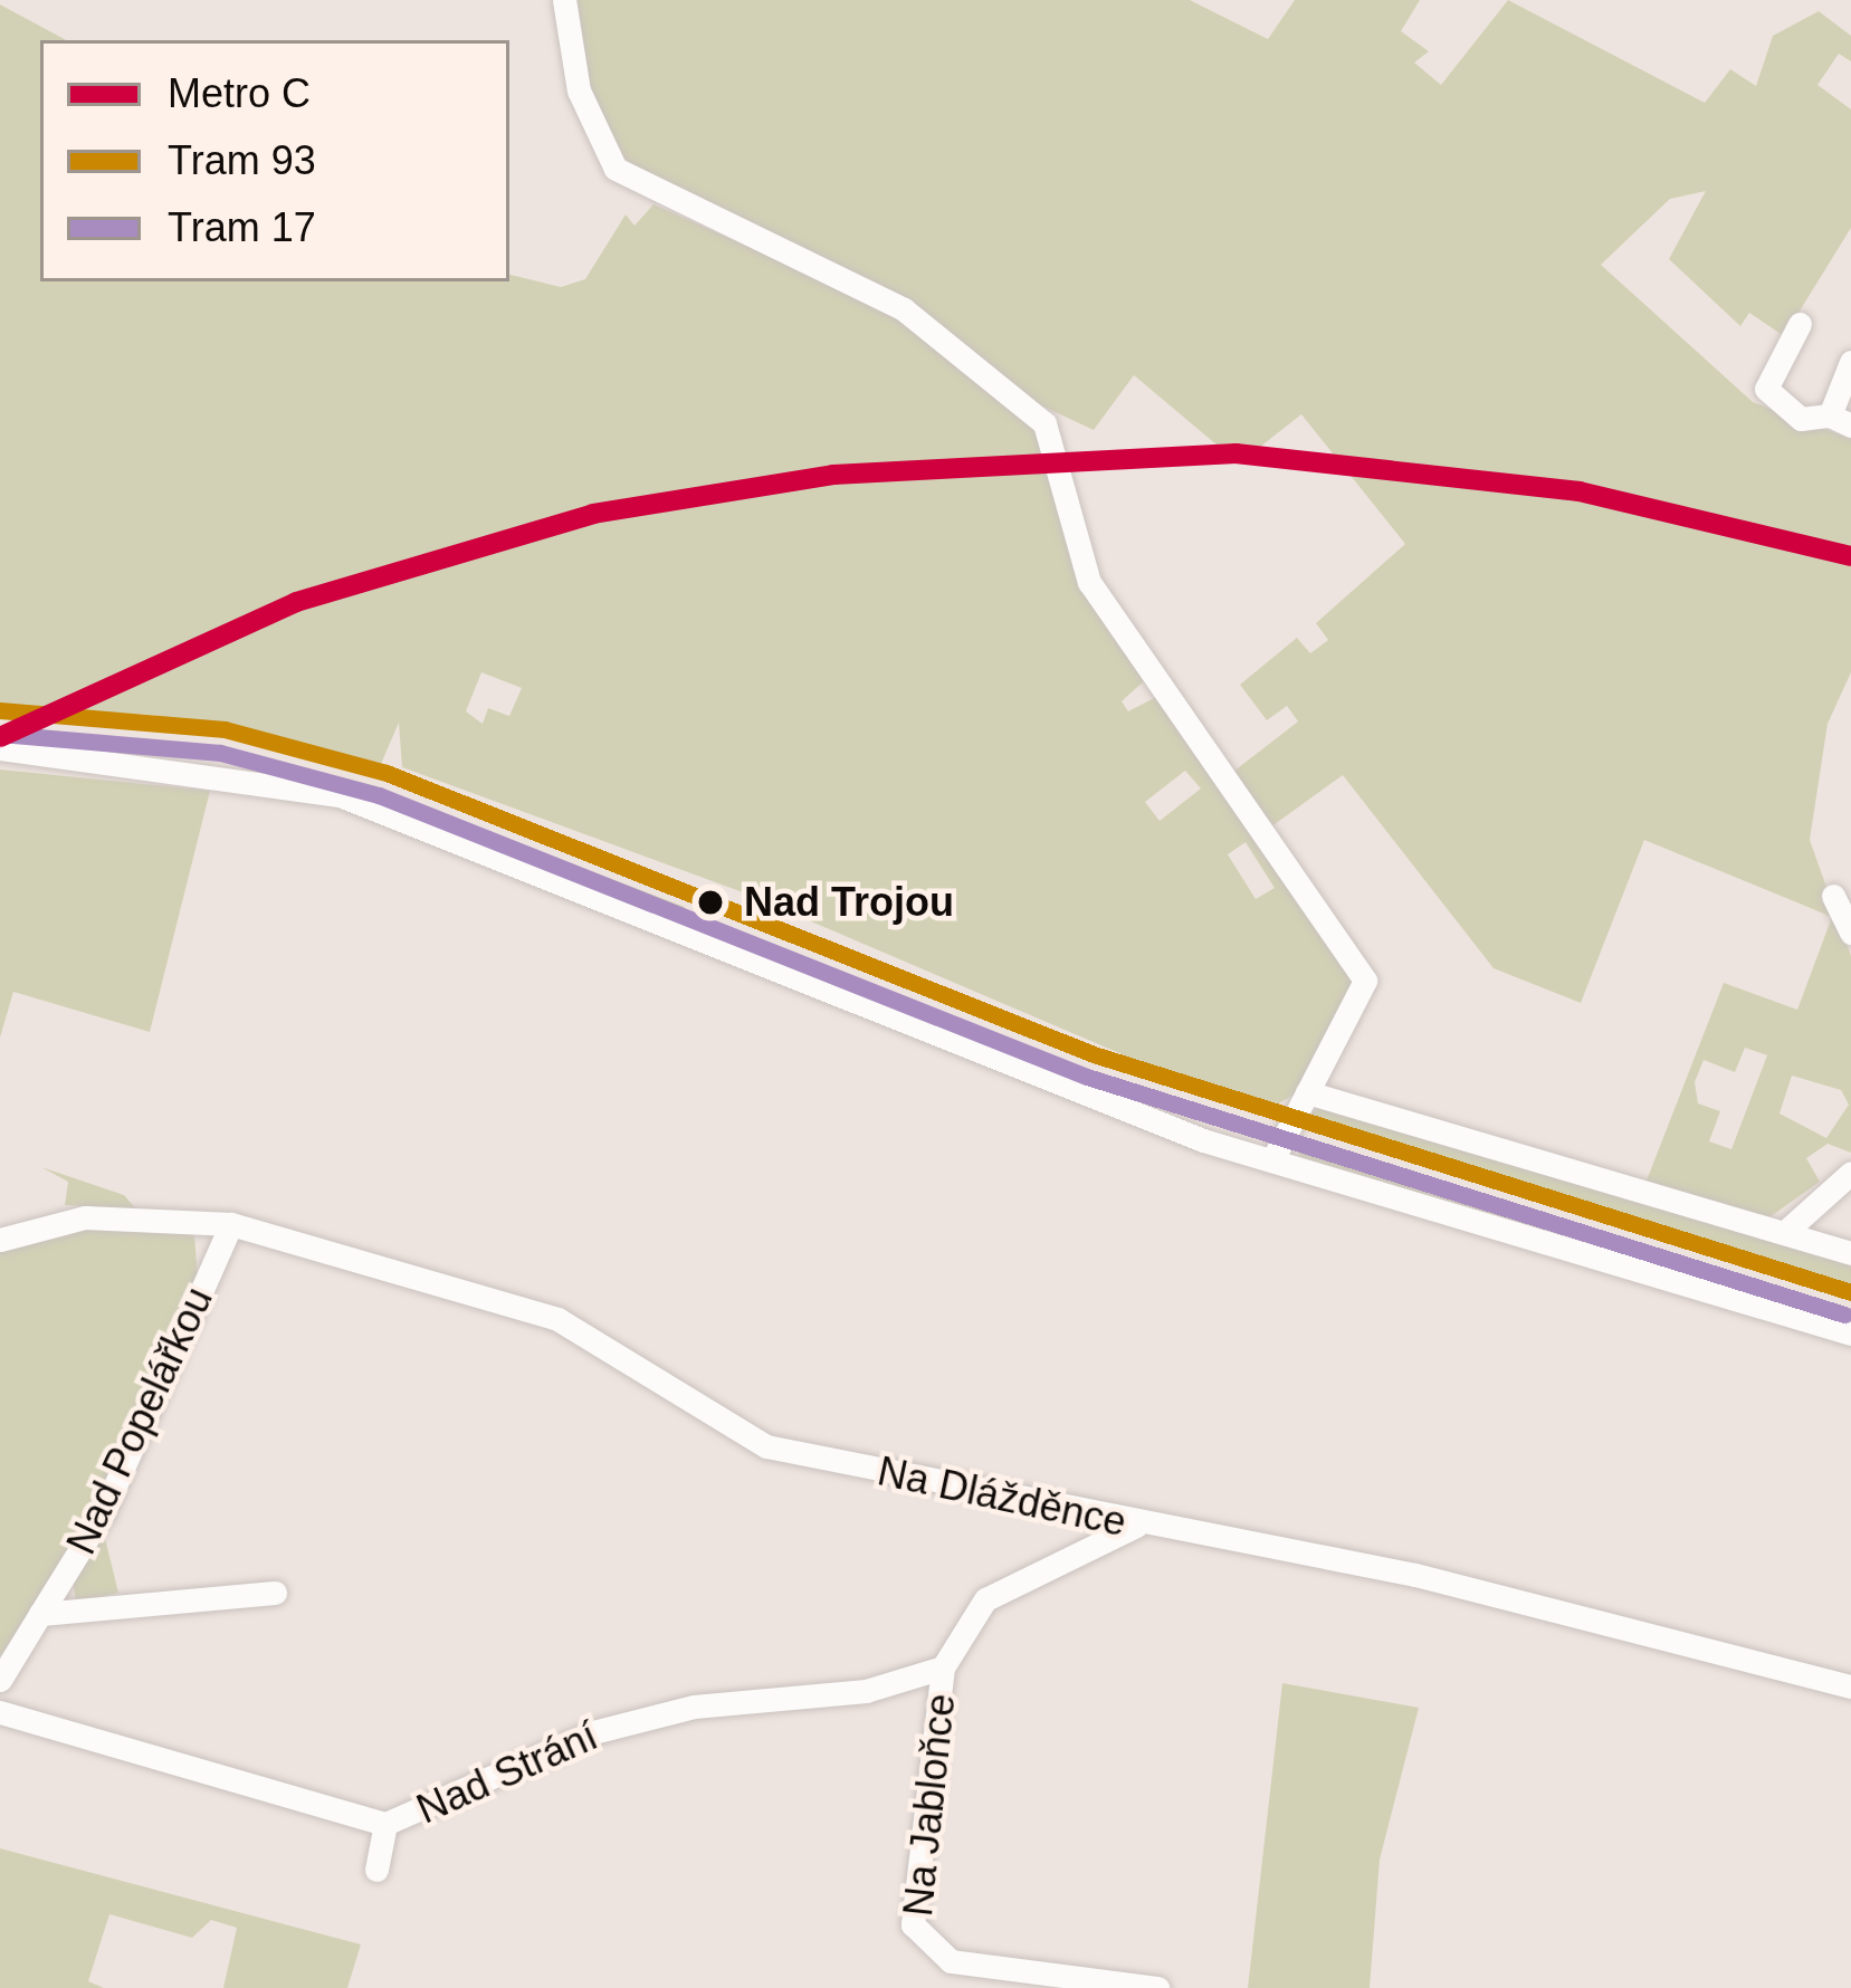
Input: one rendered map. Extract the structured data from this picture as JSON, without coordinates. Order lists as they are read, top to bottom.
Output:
{
  "streets": {
    "street": [
      "Nad Popelářkou",
      "Na Dlážděnce",
      "Nad Strání",
      "Na Jabloňce"
    ]
  },
  "crossings": [
    ["Nad Popelářkou", "Na Dlážděnce"],
    ["Na Dlážděnce", "Na Jabloňce"],
    ["Nad Strání", "Na Jabloňce"]
  ],
  "places": ["Nad Trojou"],
  "lines": ["metro line C", "tram line 93", "tram line 17"],
  "legend": ["Metro C", "Tram 93", "Tram 17"]
}
